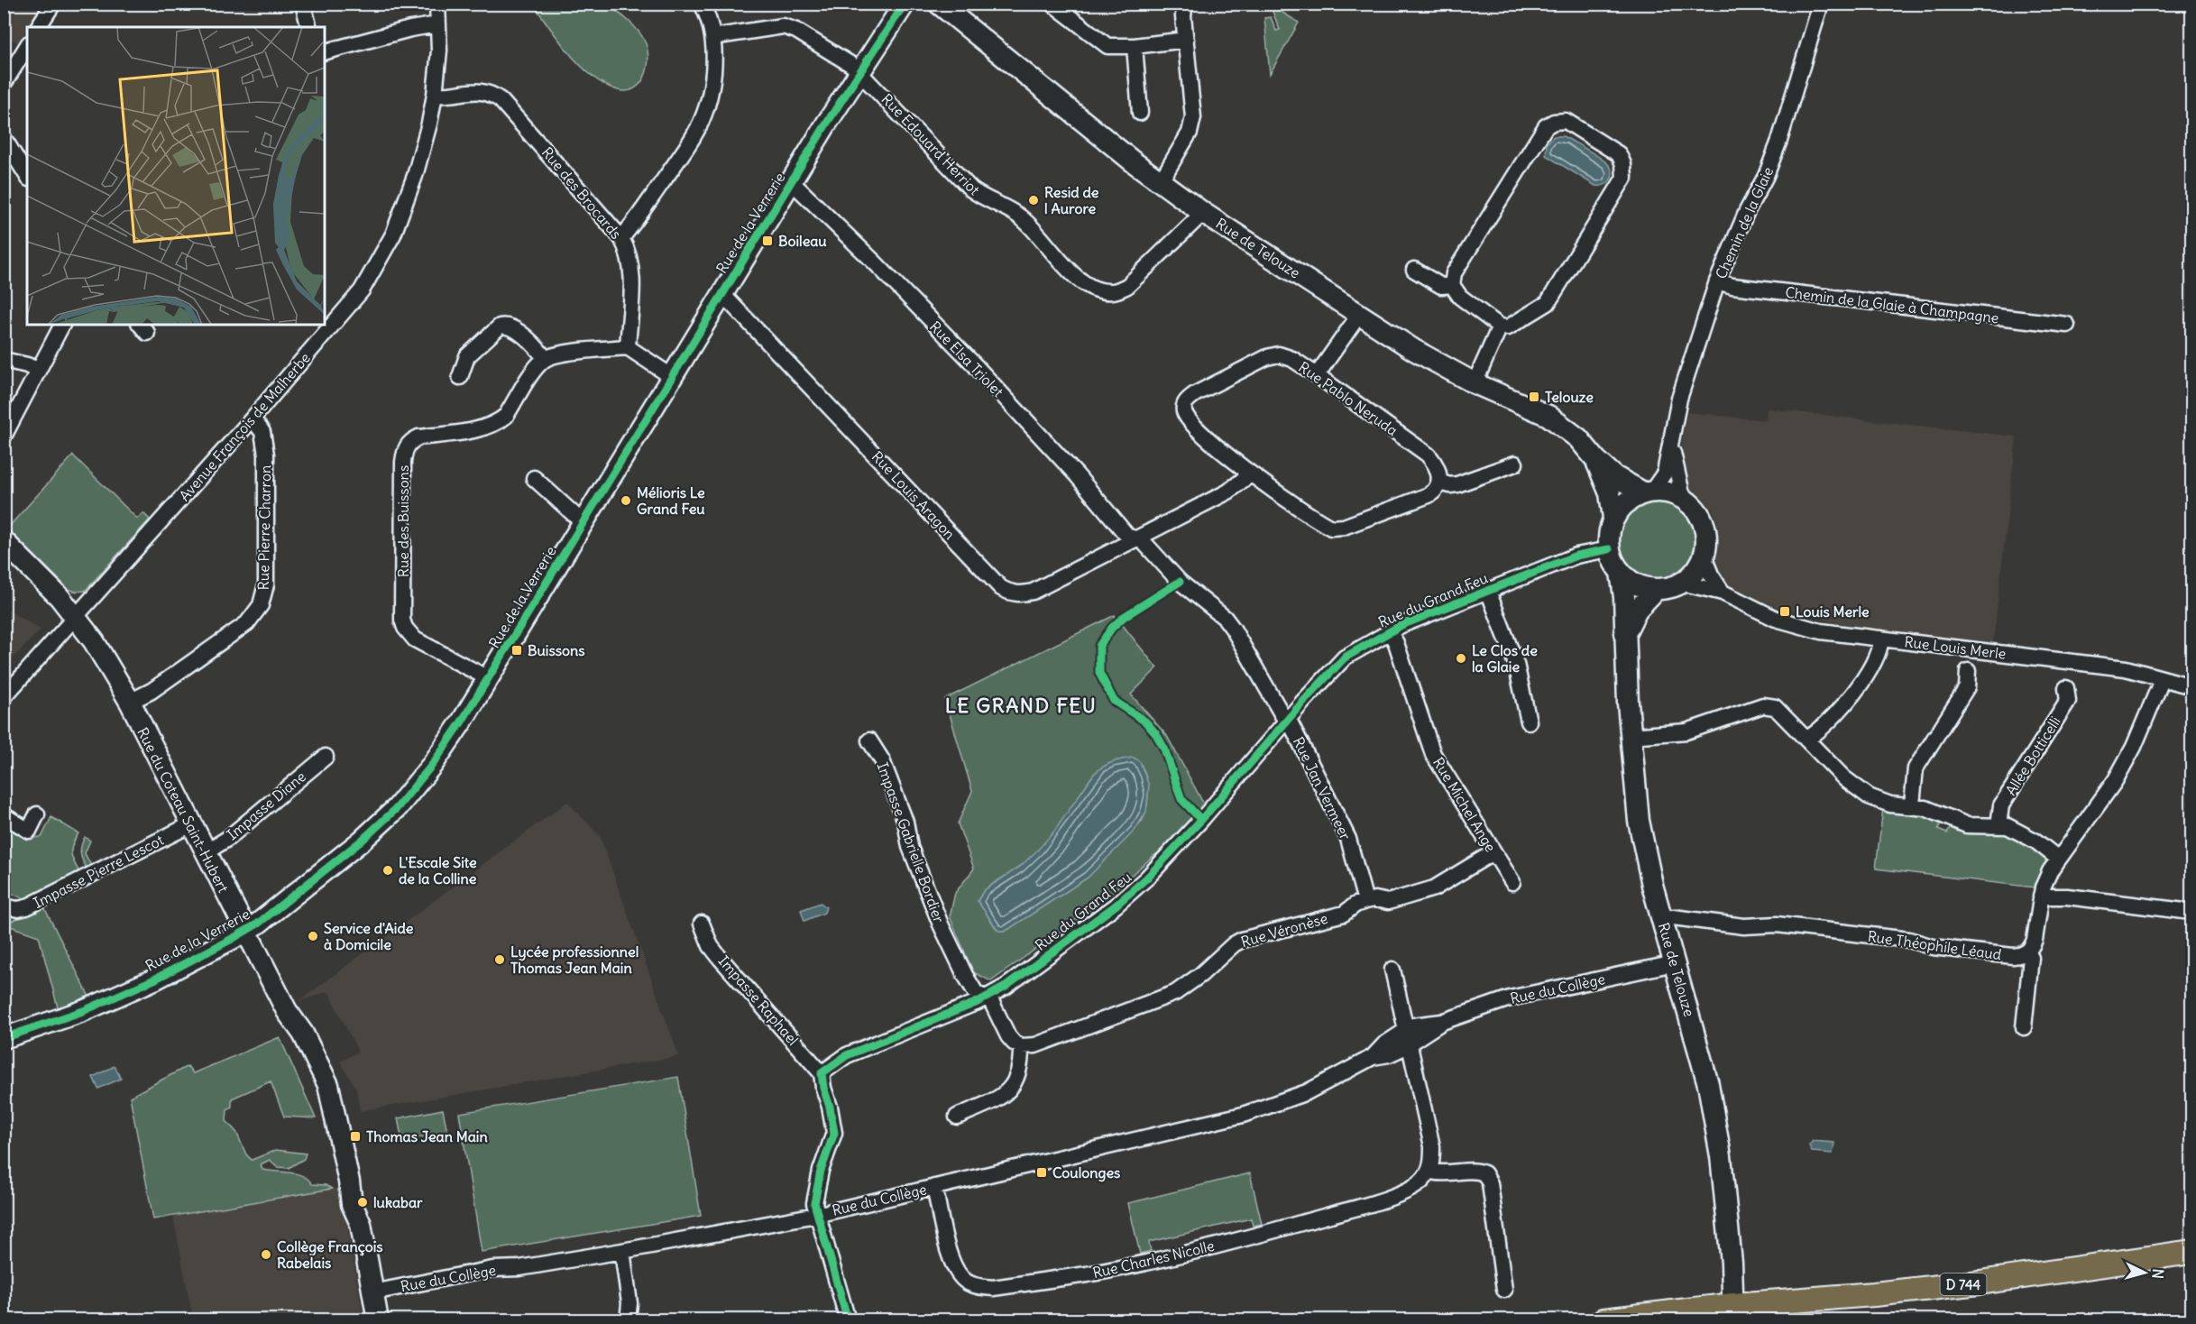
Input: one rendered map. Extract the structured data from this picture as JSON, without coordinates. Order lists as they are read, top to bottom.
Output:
{
  "streets": {
    "main road": ["D 744"],
    "street": [
      "Rue Edouard Herriot",
      "Rue des Brocards",
      "Rue de la Verrerie",
      "Chemin de la Glaie",
      "Rue de Telouze",
      "Chemin de la Glaie à Champagne",
      "Rue Elsa Triolet",
      "Rue Pablo Neruda",
      "Avenue François de Malherbe",
      "Rue Louis Aragon",
      "Rue des Buissons",
      "Rue Pierre Charron",
      "Rue du Grand Feu",
      "Rue Louis Merle",
      "Allée Botticelli",
      "Rue Jan Vermeer",
      "Rue Michel Ange",
      "Impasse Diane",
      "Rue du Coteau Saint-Hubert",
      "Impasse Gabrielle Bordier",
      "Impasse Pierre Lescot",
      "Rue Véronèse",
      "Rue Théophile Léaud",
      "Rue du Collège",
      "Impasse Raphael",
      "Rue Charles Nicolle"
    ]
  },
  "crossings": [
    ["Rue Edouard Herriot", "Rue de la Verrerie"],
    ["Rue Edouard Herriot", "Rue de Telouze"],
    ["Rue des Brocards", "Avenue François de Malherbe"],
    ["Rue de la Verrerie", "Rue Elsa Triolet"],
    ["Rue de la Verrerie", "Rue Louis Aragon"],
    ["Rue de la Verrerie", "Rue des Buissons"],
    ["Rue de la Verrerie", "Rue du Coteau Saint-Hubert"],
    ["Chemin de la Glaie", "Rue de Telouze"],
    ["Chemin de la Glaie", "Chemin de la Glaie à Champagne"],
    ["Chemin de la Glaie", "Rue du Grand Feu"],
    ["Chemin de la Glaie", "Rue Louis Merle"],
    ["Rue de Telouze", "Rue du Grand Feu"],
    ["Rue de Telouze", "Rue Louis Merle"],
    ["Rue de Telouze", "Rue Théophile Léaud"],
    ["Rue de Telouze", "Rue du Collège"],
    ["Rue de Telouze", "D 744"],
    ["Rue Elsa Triolet", "Rue Louis Aragon"],
    ["Rue Elsa Triolet", "Rue Jan Vermeer"],
    ["Avenue François de Malherbe", "Rue Pierre Charron"],
    ["Avenue François de Malherbe", "Rue du Coteau Saint-Hubert"],
    ["Rue Louis Aragon", "Rue Jan Vermeer"],
    ["Rue Pierre Charron", "Rue du Coteau Saint-Hubert"],
    ["Rue du Grand Feu", "Rue Louis Merle"],
    ["Rue du Grand Feu", "Rue Jan Vermeer"],
    ["Rue du Grand Feu", "Rue Michel Ange"],
    ["Rue du Grand Feu", "Impasse Gabrielle Bordier"],
    ["Rue du Grand Feu", "Impasse Raphael"],
    ["Rue Jan Vermeer", "Rue Véronèse"],
    ["Rue Michel Ange", "Rue Véronèse"],
    ["Impasse Diane", "Rue du Coteau Saint-Hubert"],
    ["Rue du Coteau Saint-Hubert", "Impasse Pierre Lescot"],
    ["Rue du Coteau Saint-Hubert", "Rue du Collège"],
    ["Rue du Collège", "Rue Charles Nicolle"]
  ],
  "districts": ["LE GRAND FEU"],
  "places": {
    "other": [
      "Resid de l Aurore",
      "Mélioris Le Grand Feu",
      "Le Clos de la Glaie",
      "L'Escale Site de la Colline",
      "Service d'Aide à Domicile",
      "Lycée professionnel Thomas Jean Main",
      "lukabar",
      "Collège François Rabelais"
    ],
    "transit": [
      "Boileau",
      "Telouze",
      "Louis Merle",
      "Buissons",
      "Thomas Jean Main",
      "Coulonges"
    ]
  },
  "north": "right"
}
